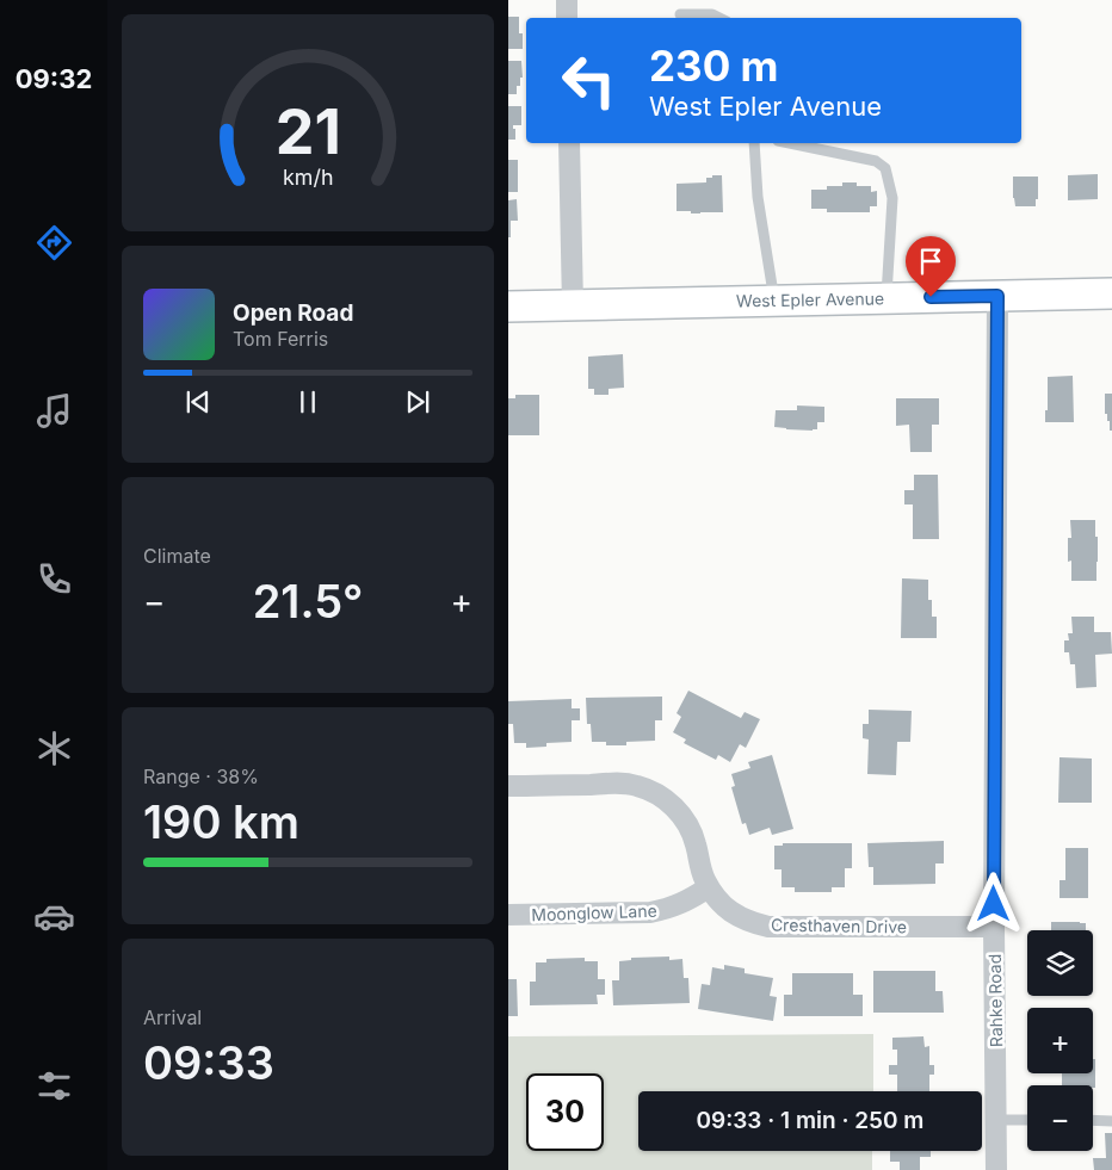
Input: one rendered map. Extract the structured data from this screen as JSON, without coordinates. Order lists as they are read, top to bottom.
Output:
{
  "streets": {
    "street": [
      "West Epler Avenue",
      "Moonglow Lane",
      "Cresthaven Drive",
      "Rahke Road"
    ]
  },
  "crossings": [
    ["West Epler Avenue", "Rahke Road"],
    ["Moonglow Lane", "Cresthaven Drive"],
    ["Cresthaven Drive", "Rahke Road"]
  ],
  "page": {
    "tabs": "09:32",
    "turn": ["230 m", "West Epler Avenue"],
    "song": ["Open Road", "Tom Ferris"],
    "tile": [
      "Climate",
      ["Range · 38%", "190 km"],
      ["Arrival", "09:33"]
    ],
    "heat": ["−", "21.5°", "+"],
    "map_buttons": ["+", "−"],
    "limit": "30",
    "trip": "09:33 · 1 min · 250 m",
    "gauge": ["21", "km/h"]
  }
}
